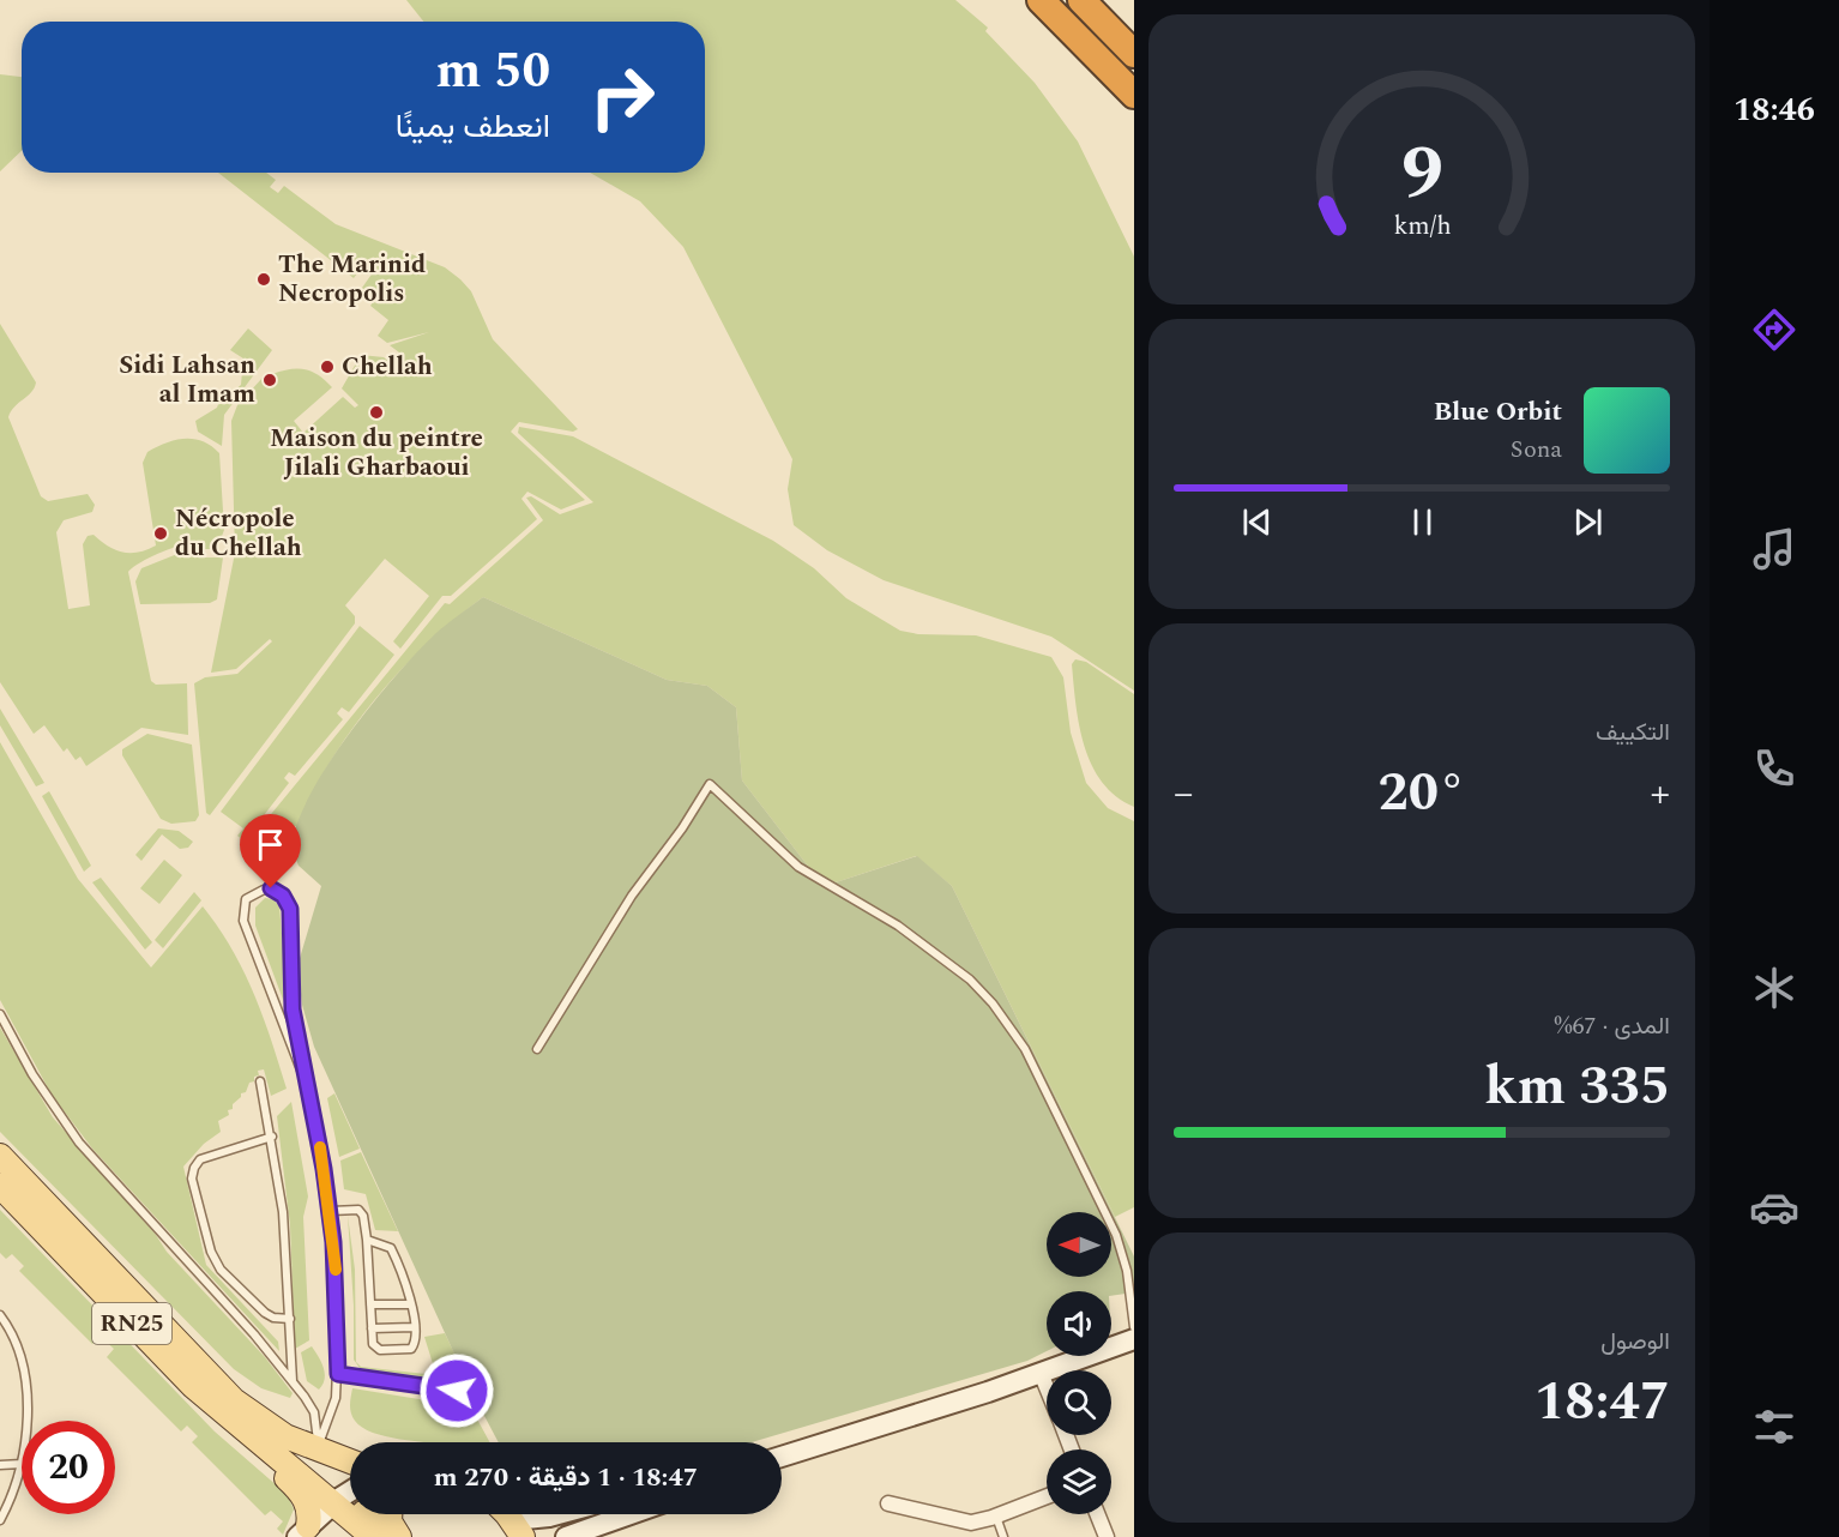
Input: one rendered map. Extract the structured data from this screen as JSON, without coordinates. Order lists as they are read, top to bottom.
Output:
{
  "streets": {
    "main road": ["RN25"]
  },
  "places": [
    "The Marinid Necropolis",
    "Chellah",
    "Sidi Lahsan al Imam",
    "Maison du peintre Jilali Gharbaoui",
    "Nécropole du Chellah"
  ],
  "north": "left",
  "page": {
    "tabs": "18:46",
    "turn": ["50 m", "انعطف يمينًا"],
    "song": ["Blue Orbit", "Sona"],
    "tile": [
      "التكييف",
      ["المدى · 67%", "335 km"],
      ["الوصول", "18:47"]
    ],
    "heat": ["−", "20°", "+"],
    "limit": "20",
    "trip": "18:47 · 1 دقيقة · 270 m",
    "gauge": ["9", "km/h"]
  }
}
